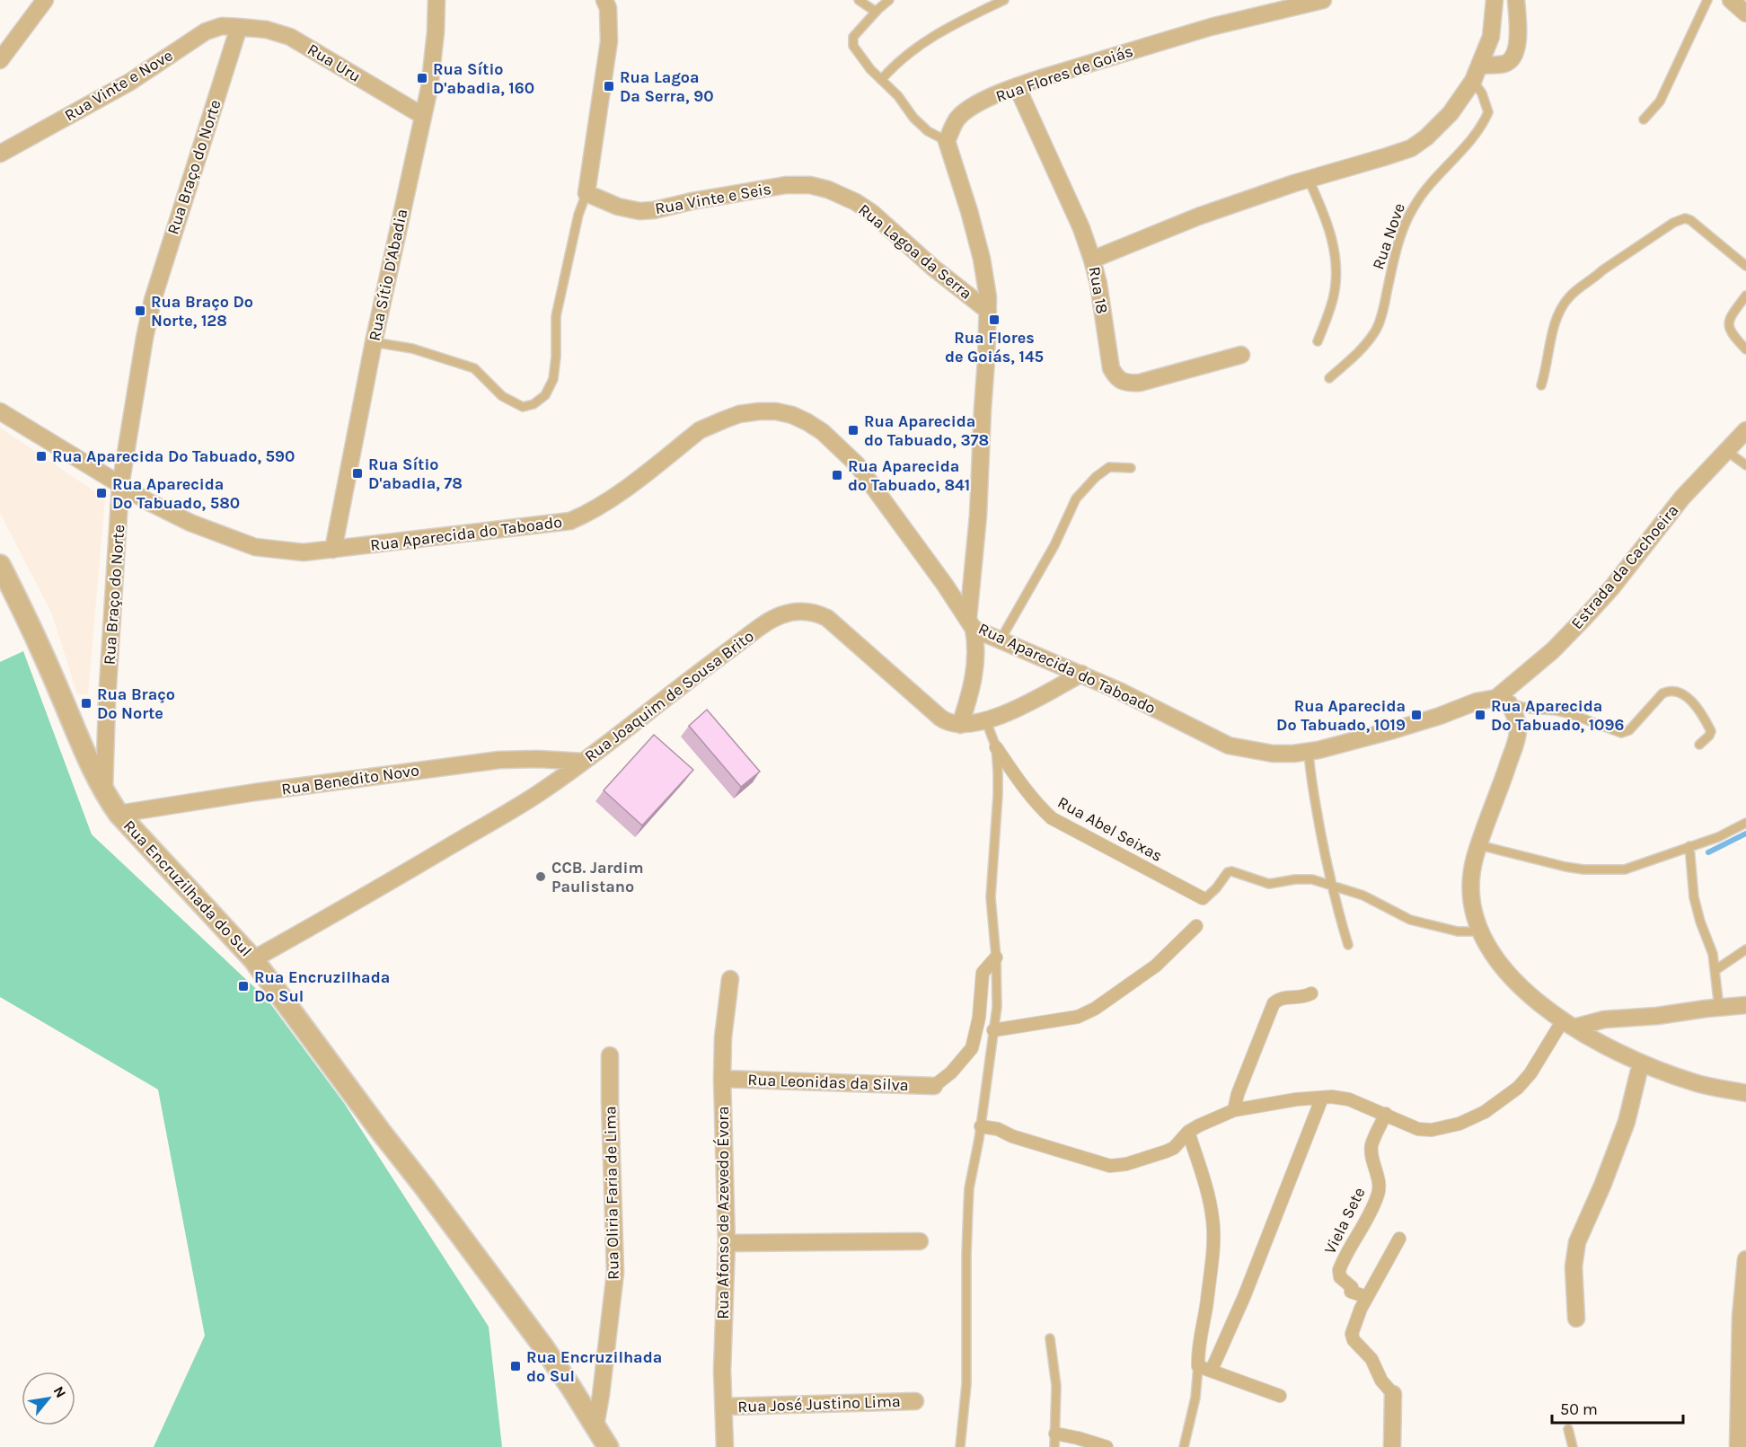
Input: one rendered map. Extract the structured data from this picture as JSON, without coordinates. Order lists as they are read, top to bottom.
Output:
{
  "streets": {
    "street": [
      "Rua Uru",
      "Rua Flores de Goiás",
      "Rua Vinte e Nove",
      "Rua Braço do Norte",
      "Rua Vinte e Seis",
      "Rua Lagoa da Serra",
      "Rua Sítio D'Abadia",
      "Rua 18",
      "Rua Aparecida do Taboado",
      "Estrada da Cachoeira",
      "Rua Joaquim de Sousa Brito",
      "Rua Benedito Novo",
      "Rua Abel Seixas",
      "Rua Encruzilhada do Sul",
      "Rua Leonidas da Silva",
      "Rua Oliria Faria de Lima",
      "Rua Afonso de Azevedo Évora",
      "Viela Sete",
      "Rua José Justino Lima"
    ],
    "lane": ["Rua Nove"]
  },
  "crossings": [
    ["Rua Uru", "Rua Vinte e Nove"],
    ["Rua Uru", "Rua Braço do Norte"],
    ["Rua Uru", "Rua Sítio D'Abadia"],
    ["Rua Flores de Goiás", "Rua 18"],
    ["Rua Vinte e Nove", "Rua Braço do Norte"],
    ["Rua Braço do Norte", "Rua Aparecida do Taboado"],
    ["Rua Braço do Norte", "Rua Encruzilhada do Sul"],
    ["Rua Vinte e Seis", "Rua Lagoa da Serra"],
    ["Rua Sítio D'Abadia", "Rua Aparecida do Taboado"],
    ["Rua Aparecida do Taboado", "Estrada da Cachoeira"],
    ["Rua Joaquim de Sousa Brito", "Rua Benedito Novo"],
    ["Rua Joaquim de Sousa Brito", "Rua Encruzilhada do Sul"],
    ["Rua Benedito Novo", "Rua Encruzilhada do Sul"],
    ["Rua Encruzilhada do Sul", "Rua Oliria Faria de Lima"],
    ["Rua Leonidas da Silva", "Rua Afonso de Azevedo Évora"],
    ["Rua Afonso de Azevedo Évora", "Rua José Justino Lima"]
  ],
  "places": {
    "transit": [
      "Rua Sítio D'abadia, 160",
      "Rua Lagoa Da Serra, 90",
      "Rua Braço Do Norte, 128",
      "Rua Flores de Goiás, 145",
      "Rua Aparecida do Tabuado, 378",
      "Rua Aparecida Do Tabuado, 590",
      "Rua Sítio D'abadia, 78",
      "Rua Aparecida do Tabuado, 841",
      "Rua Aparecida Do Tabuado, 580",
      "Rua Braço Do Norte",
      "Rua Aparecida Do Tabuado, 1019",
      "Rua Aparecida Do Tabuado, 1096",
      "Rua Encruzilhada Do Sul",
      "Rua Encruzilhada do Sul"
    ],
    "other": ["CCB. Jardim Paulistano"]
  },
  "scale_bar": "50 m",
  "north": "top right"
}
